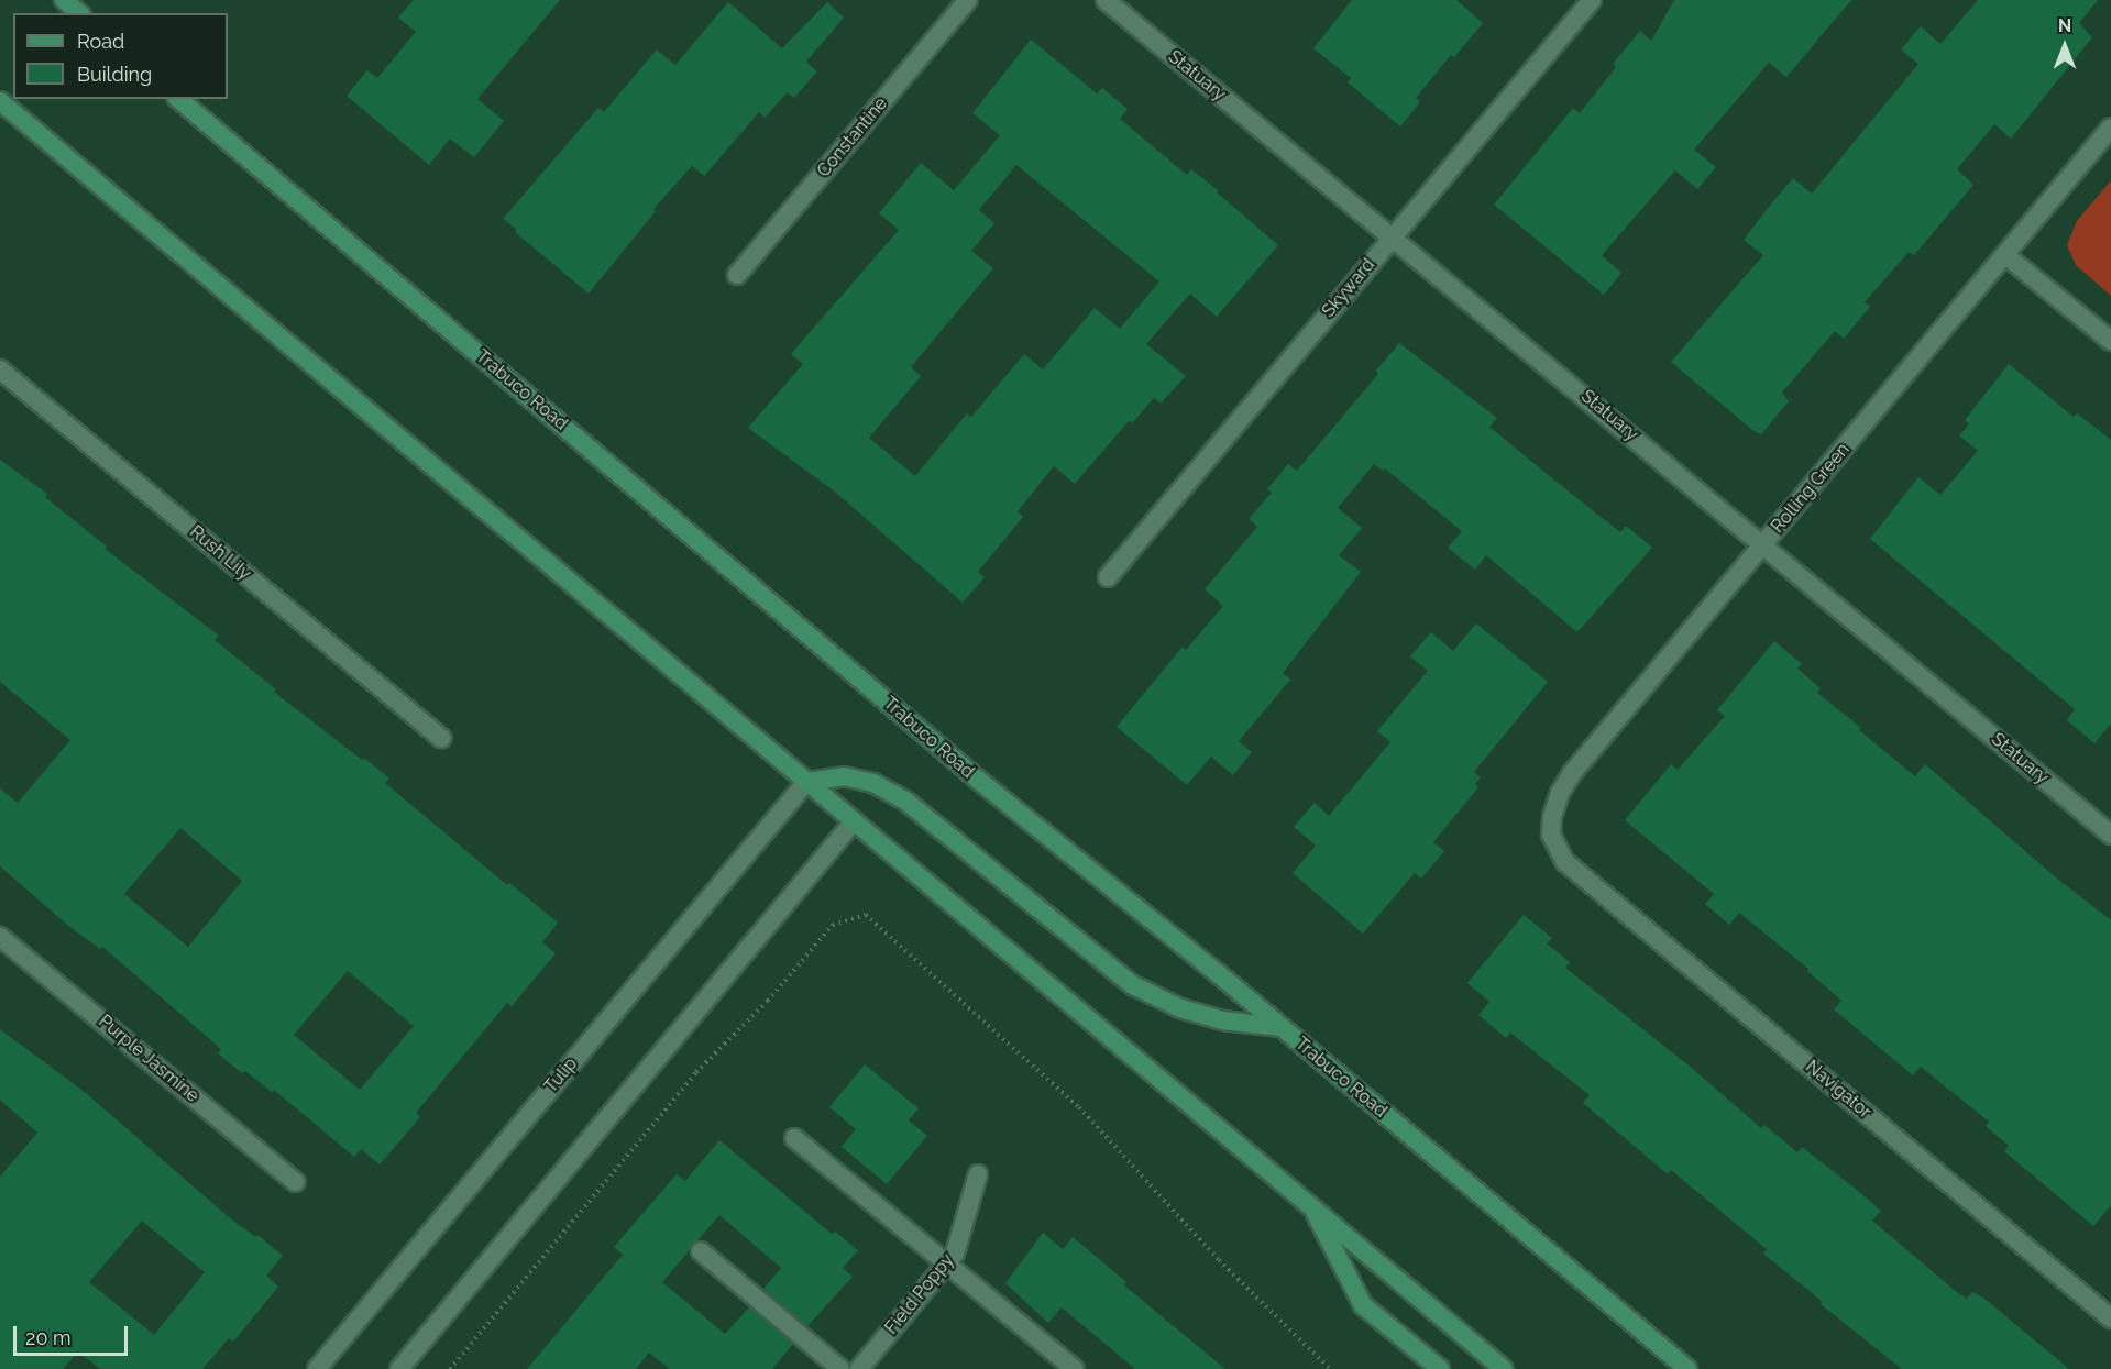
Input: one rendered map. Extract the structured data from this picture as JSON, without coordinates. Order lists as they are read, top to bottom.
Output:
{
  "streets": {
    "main road": ["Trabuco Road"],
    "street": [
      "Statuary",
      "Constantine",
      "Skyward",
      "Rolling Green",
      "Rush Lily",
      "Purple Jasmine",
      "Tulip",
      "Navigator",
      "Field Poppy"
    ]
  },
  "crossings": [
    ["Statuary", "Skyward"],
    ["Statuary", "Rolling Green"],
    ["Rolling Green", "Navigator"]
  ],
  "legend": ["Road", "Building"],
  "scale_bar": "20 m",
  "north": "top"
}
